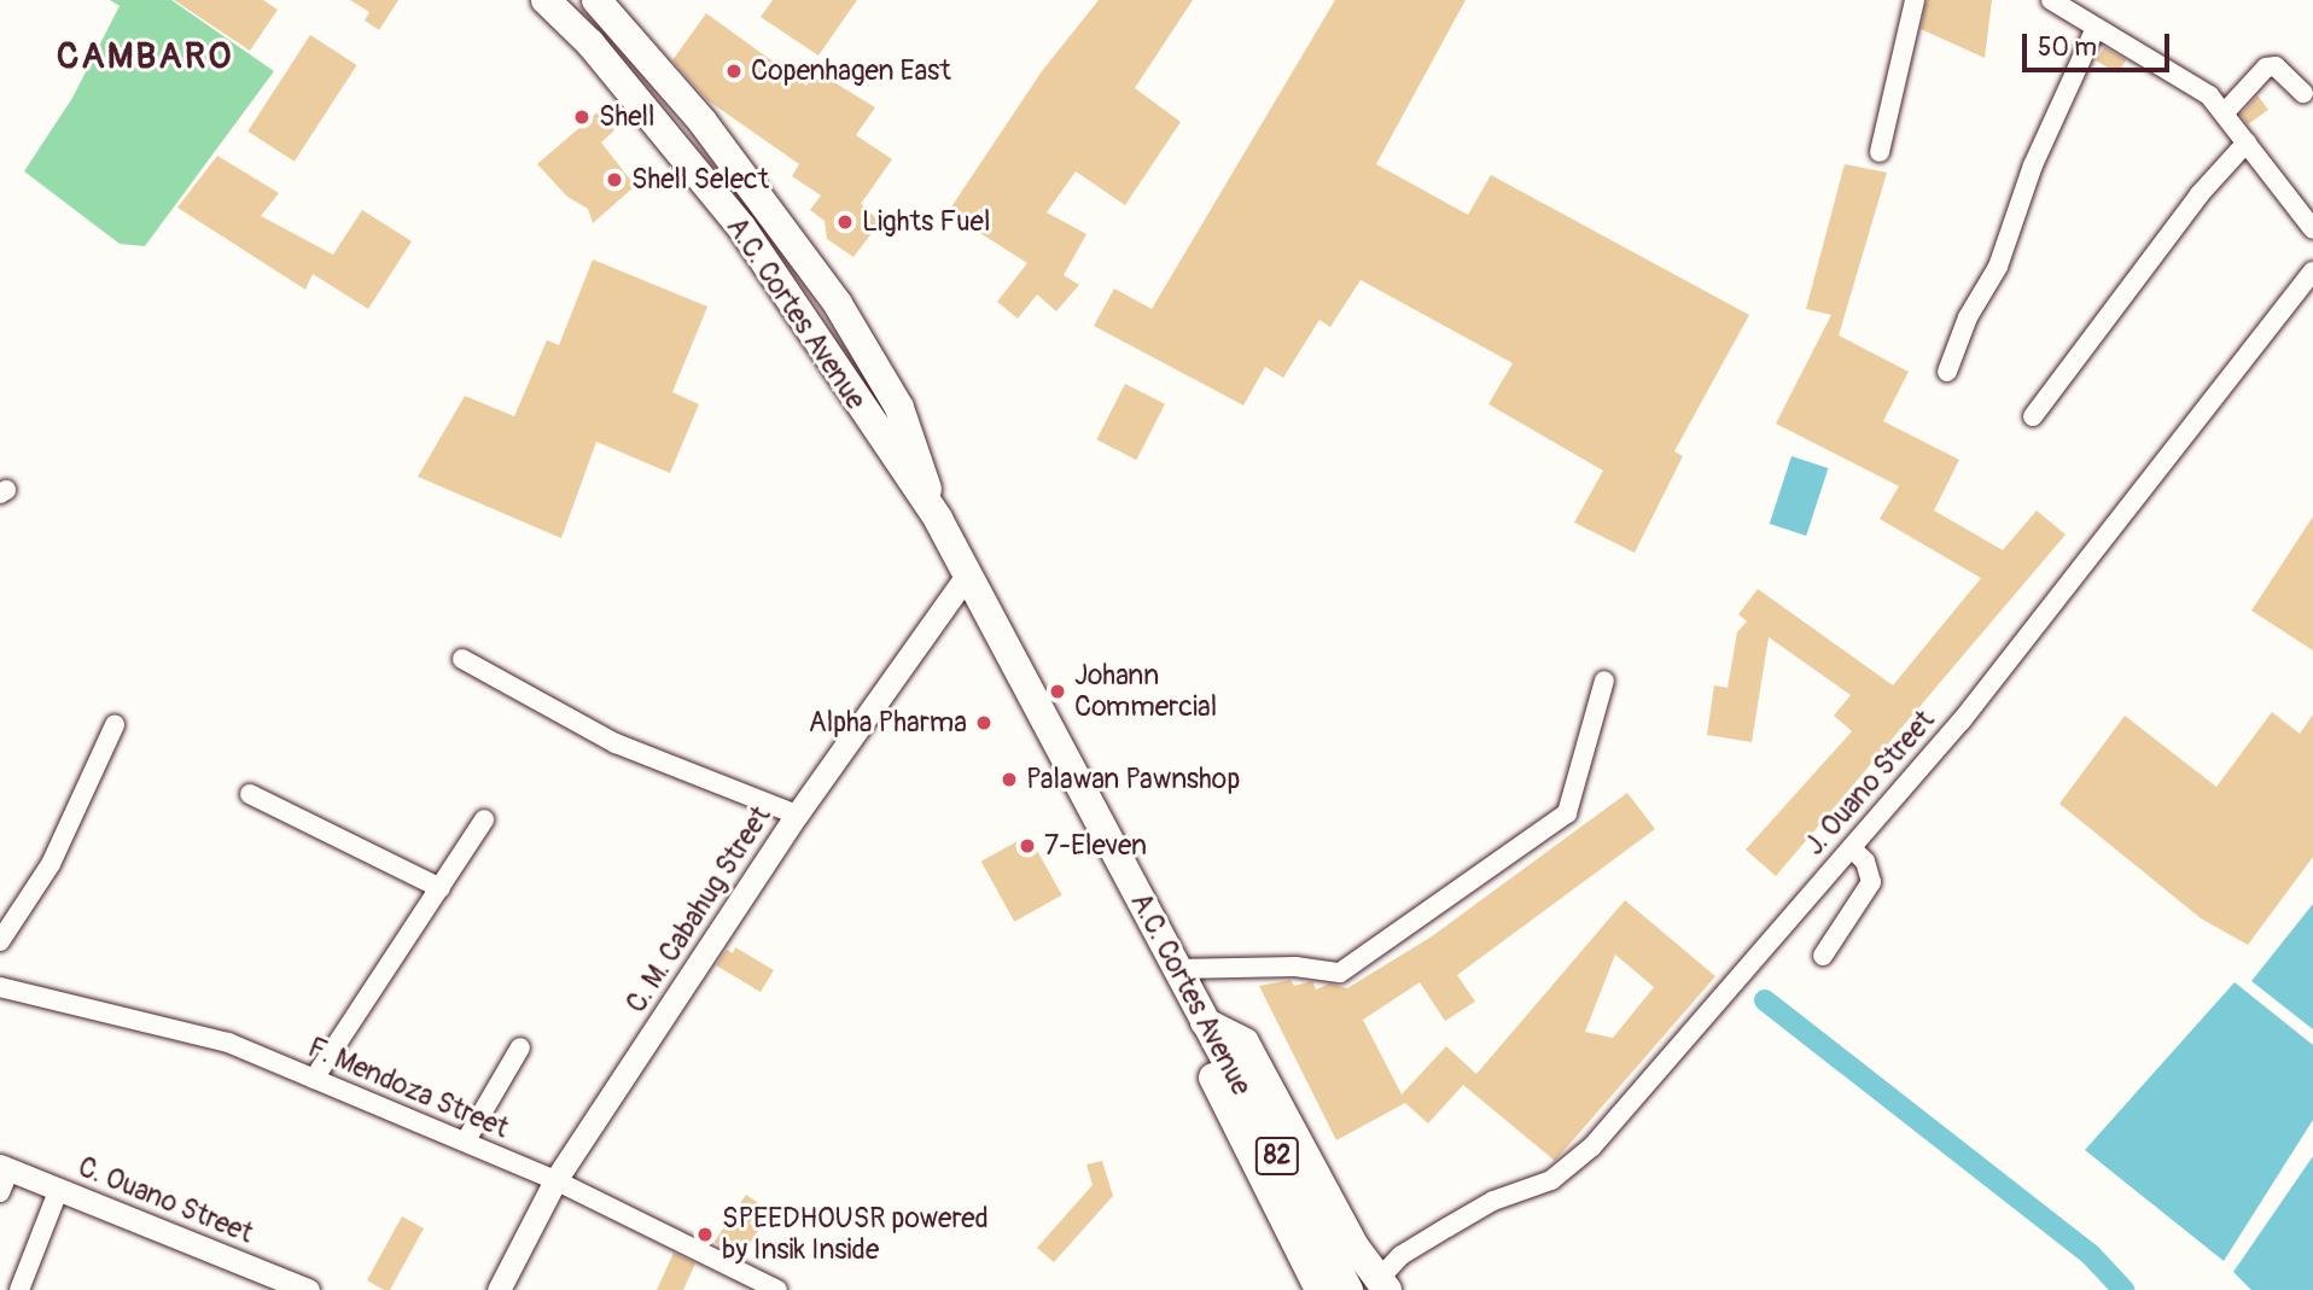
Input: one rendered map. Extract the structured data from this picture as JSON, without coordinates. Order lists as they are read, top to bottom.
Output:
{
  "streets": {
    "main road": ["A.C. Cortes Avenue", "82"],
    "street": [
      "J. Ouano Street",
      "C. M. Cabahug Street",
      "F. Mendoza Street",
      "C. Ouano Street"
    ]
  },
  "crossings": [
    ["A.C. Cortes Avenue", "C. M. Cabahug Street"],
    ["C. M. Cabahug Street", "F. Mendoza Street"]
  ],
  "districts": ["CAMBARO"],
  "places": [
    "Copenhagen East",
    "Shell",
    "Shell Select",
    "Lights Fuel",
    "Johann Commercial",
    "Alpha Pharma",
    "Palawan Pawnshop",
    "7-Eleven",
    "SPEEDHOUSR powered by Insik Inside"
  ],
  "scale_bar": "50 m"
}
